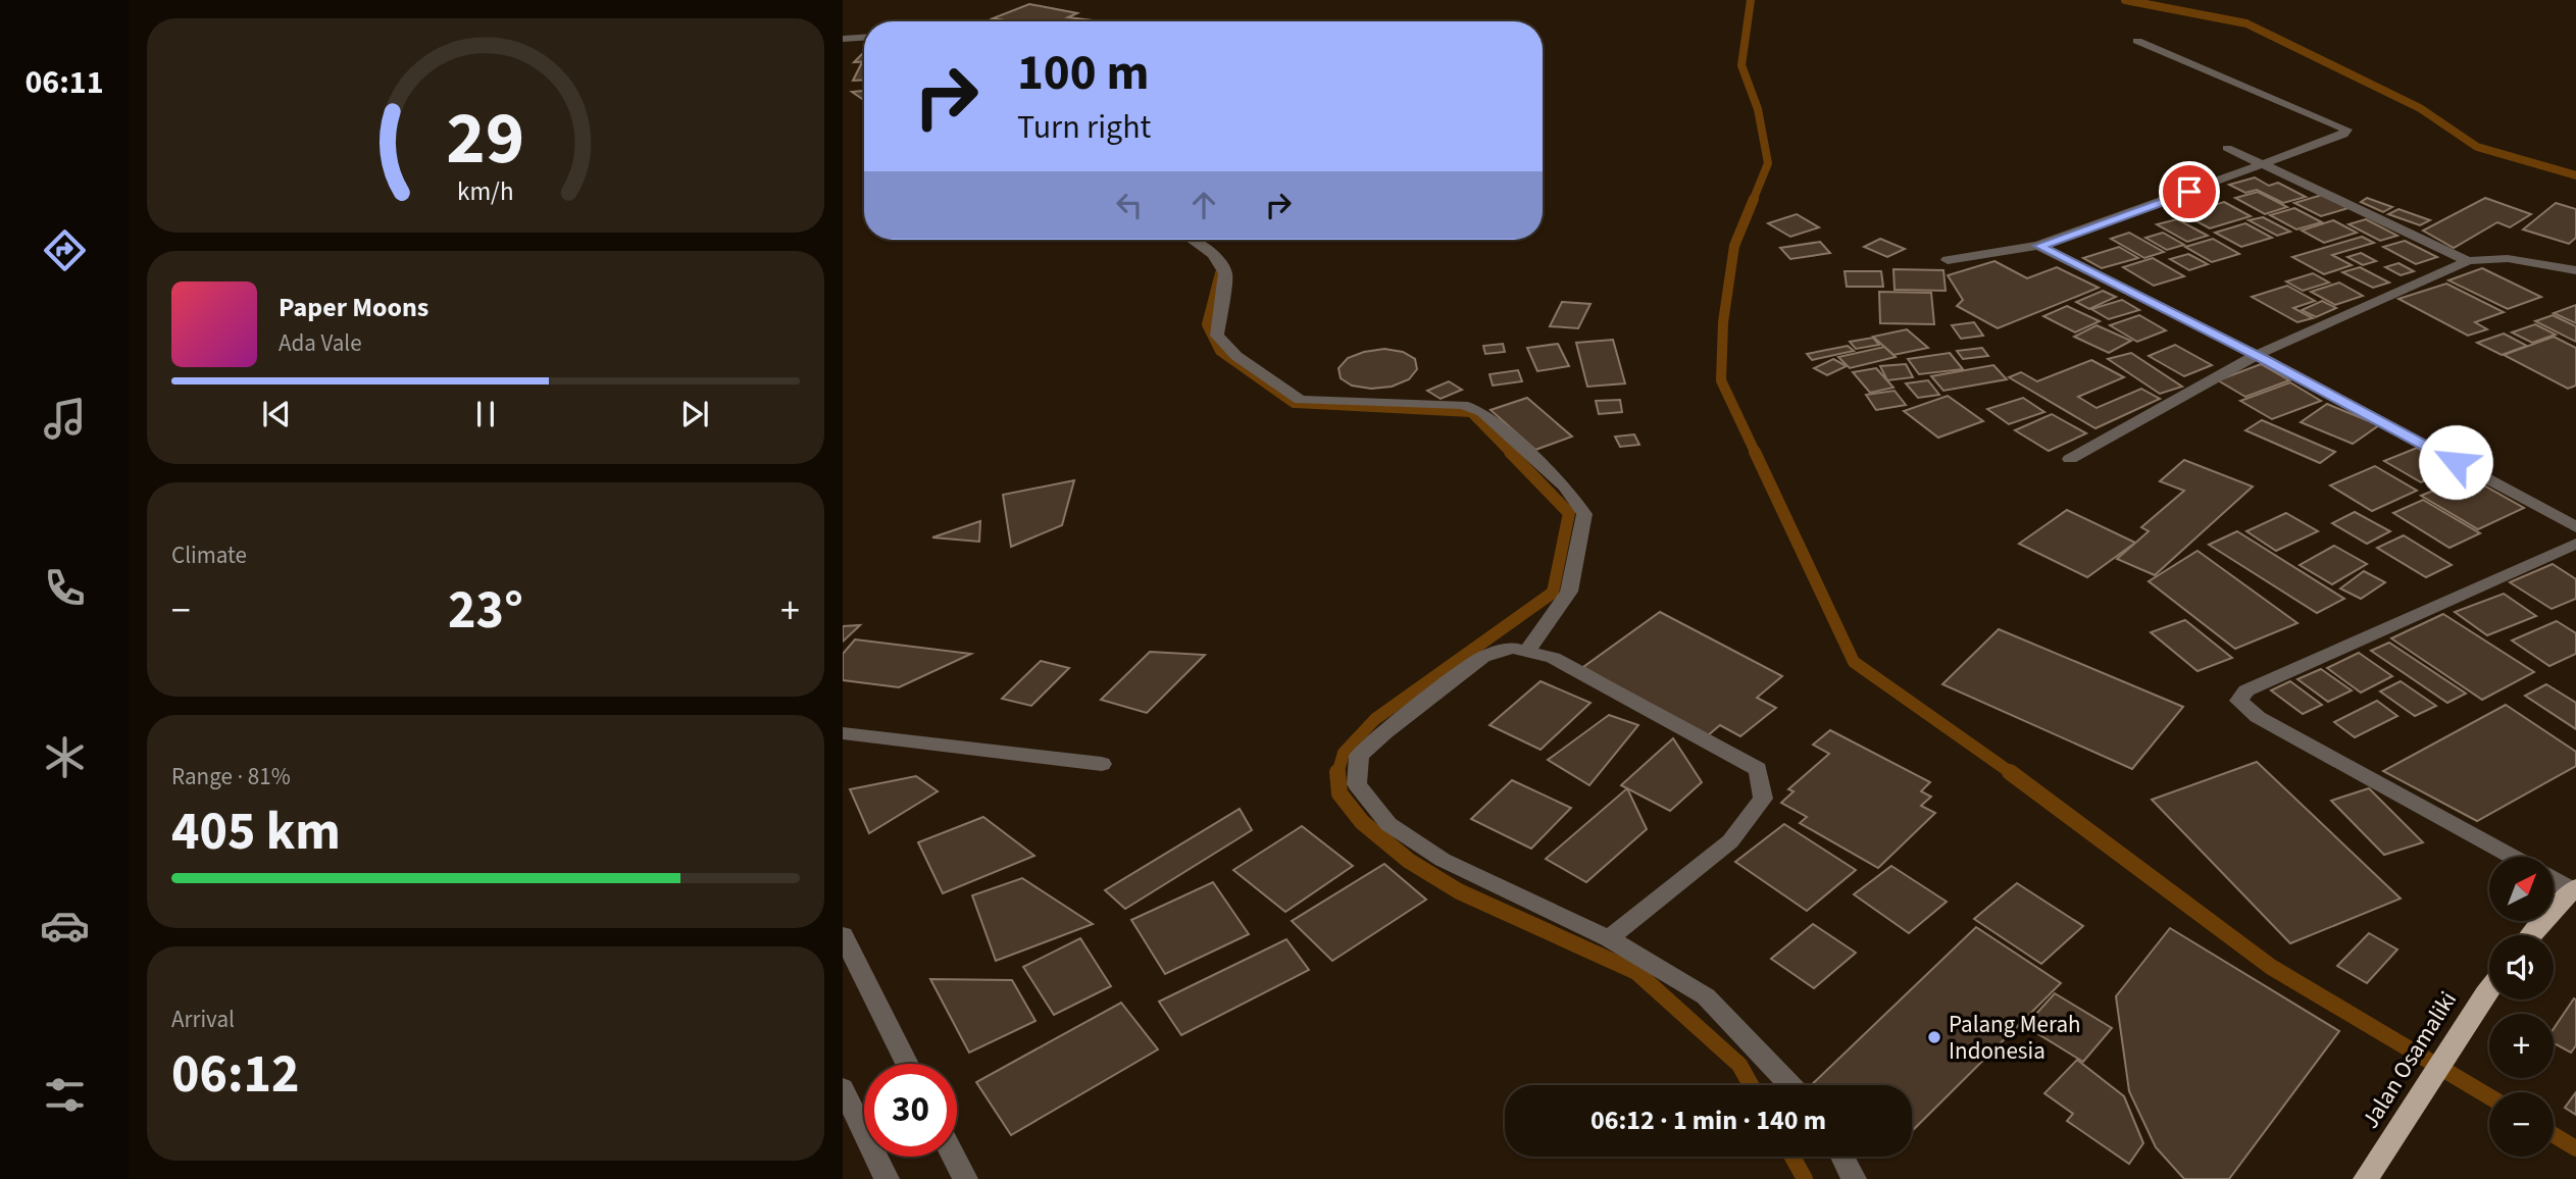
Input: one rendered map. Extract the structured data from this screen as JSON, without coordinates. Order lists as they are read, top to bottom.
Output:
{
  "streets": {
    "main road": ["Jalan Osamaliki"]
  },
  "places": ["Palang Merah Indonesia"],
  "north": "top right",
  "page": {
    "tabs": "06:11",
    "turn": ["100 m", "Turn right"],
    "song": ["Paper Moons", "Ada Vale"],
    "tile": [
      "Climate",
      ["Range · 81%", "405 km"],
      ["Arrival", "06:12"]
    ],
    "heat": ["−", "23°", "+"],
    "map_buttons": ["+", "−"],
    "limit": "30",
    "trip": "06:12 · 1 min · 140 m",
    "gauge": ["29", "km/h"]
  }
}
